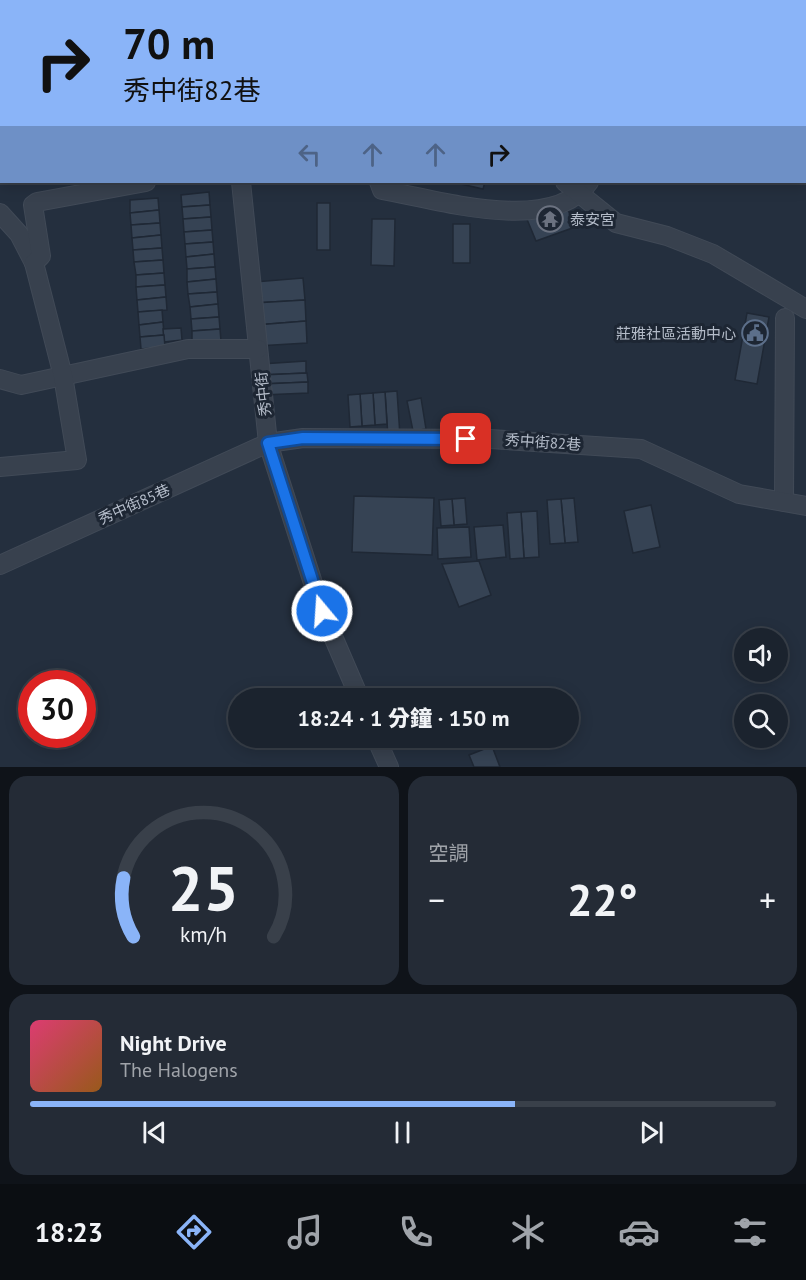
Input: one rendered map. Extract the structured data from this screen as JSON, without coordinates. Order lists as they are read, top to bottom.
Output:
{
  "streets": {
    "street": ["秀中街", "秀中街82巷", "秀中街85巷"]
  },
  "crossings": [
    ["秀中街", "秀中街82巷"],
    ["秀中街", "秀中街85巷"],
    ["秀中街82巷", "秀中街85巷"]
  ],
  "places": {
    "temple": ["泰安宮"],
    "public building": ["莊雅社區活動中心"]
  },
  "page": {
    "turn": ["70 m", "秀中街82巷"],
    "limit": "30",
    "trip": "18:24 · 1 分鐘 · 150 m",
    "tile": "空調",
    "heat": ["−", "22°", "+"],
    "song": ["Night Drive", "The Halogens"],
    "tabs": "18:23",
    "gauge": ["25", "km/h"]
  }
}
